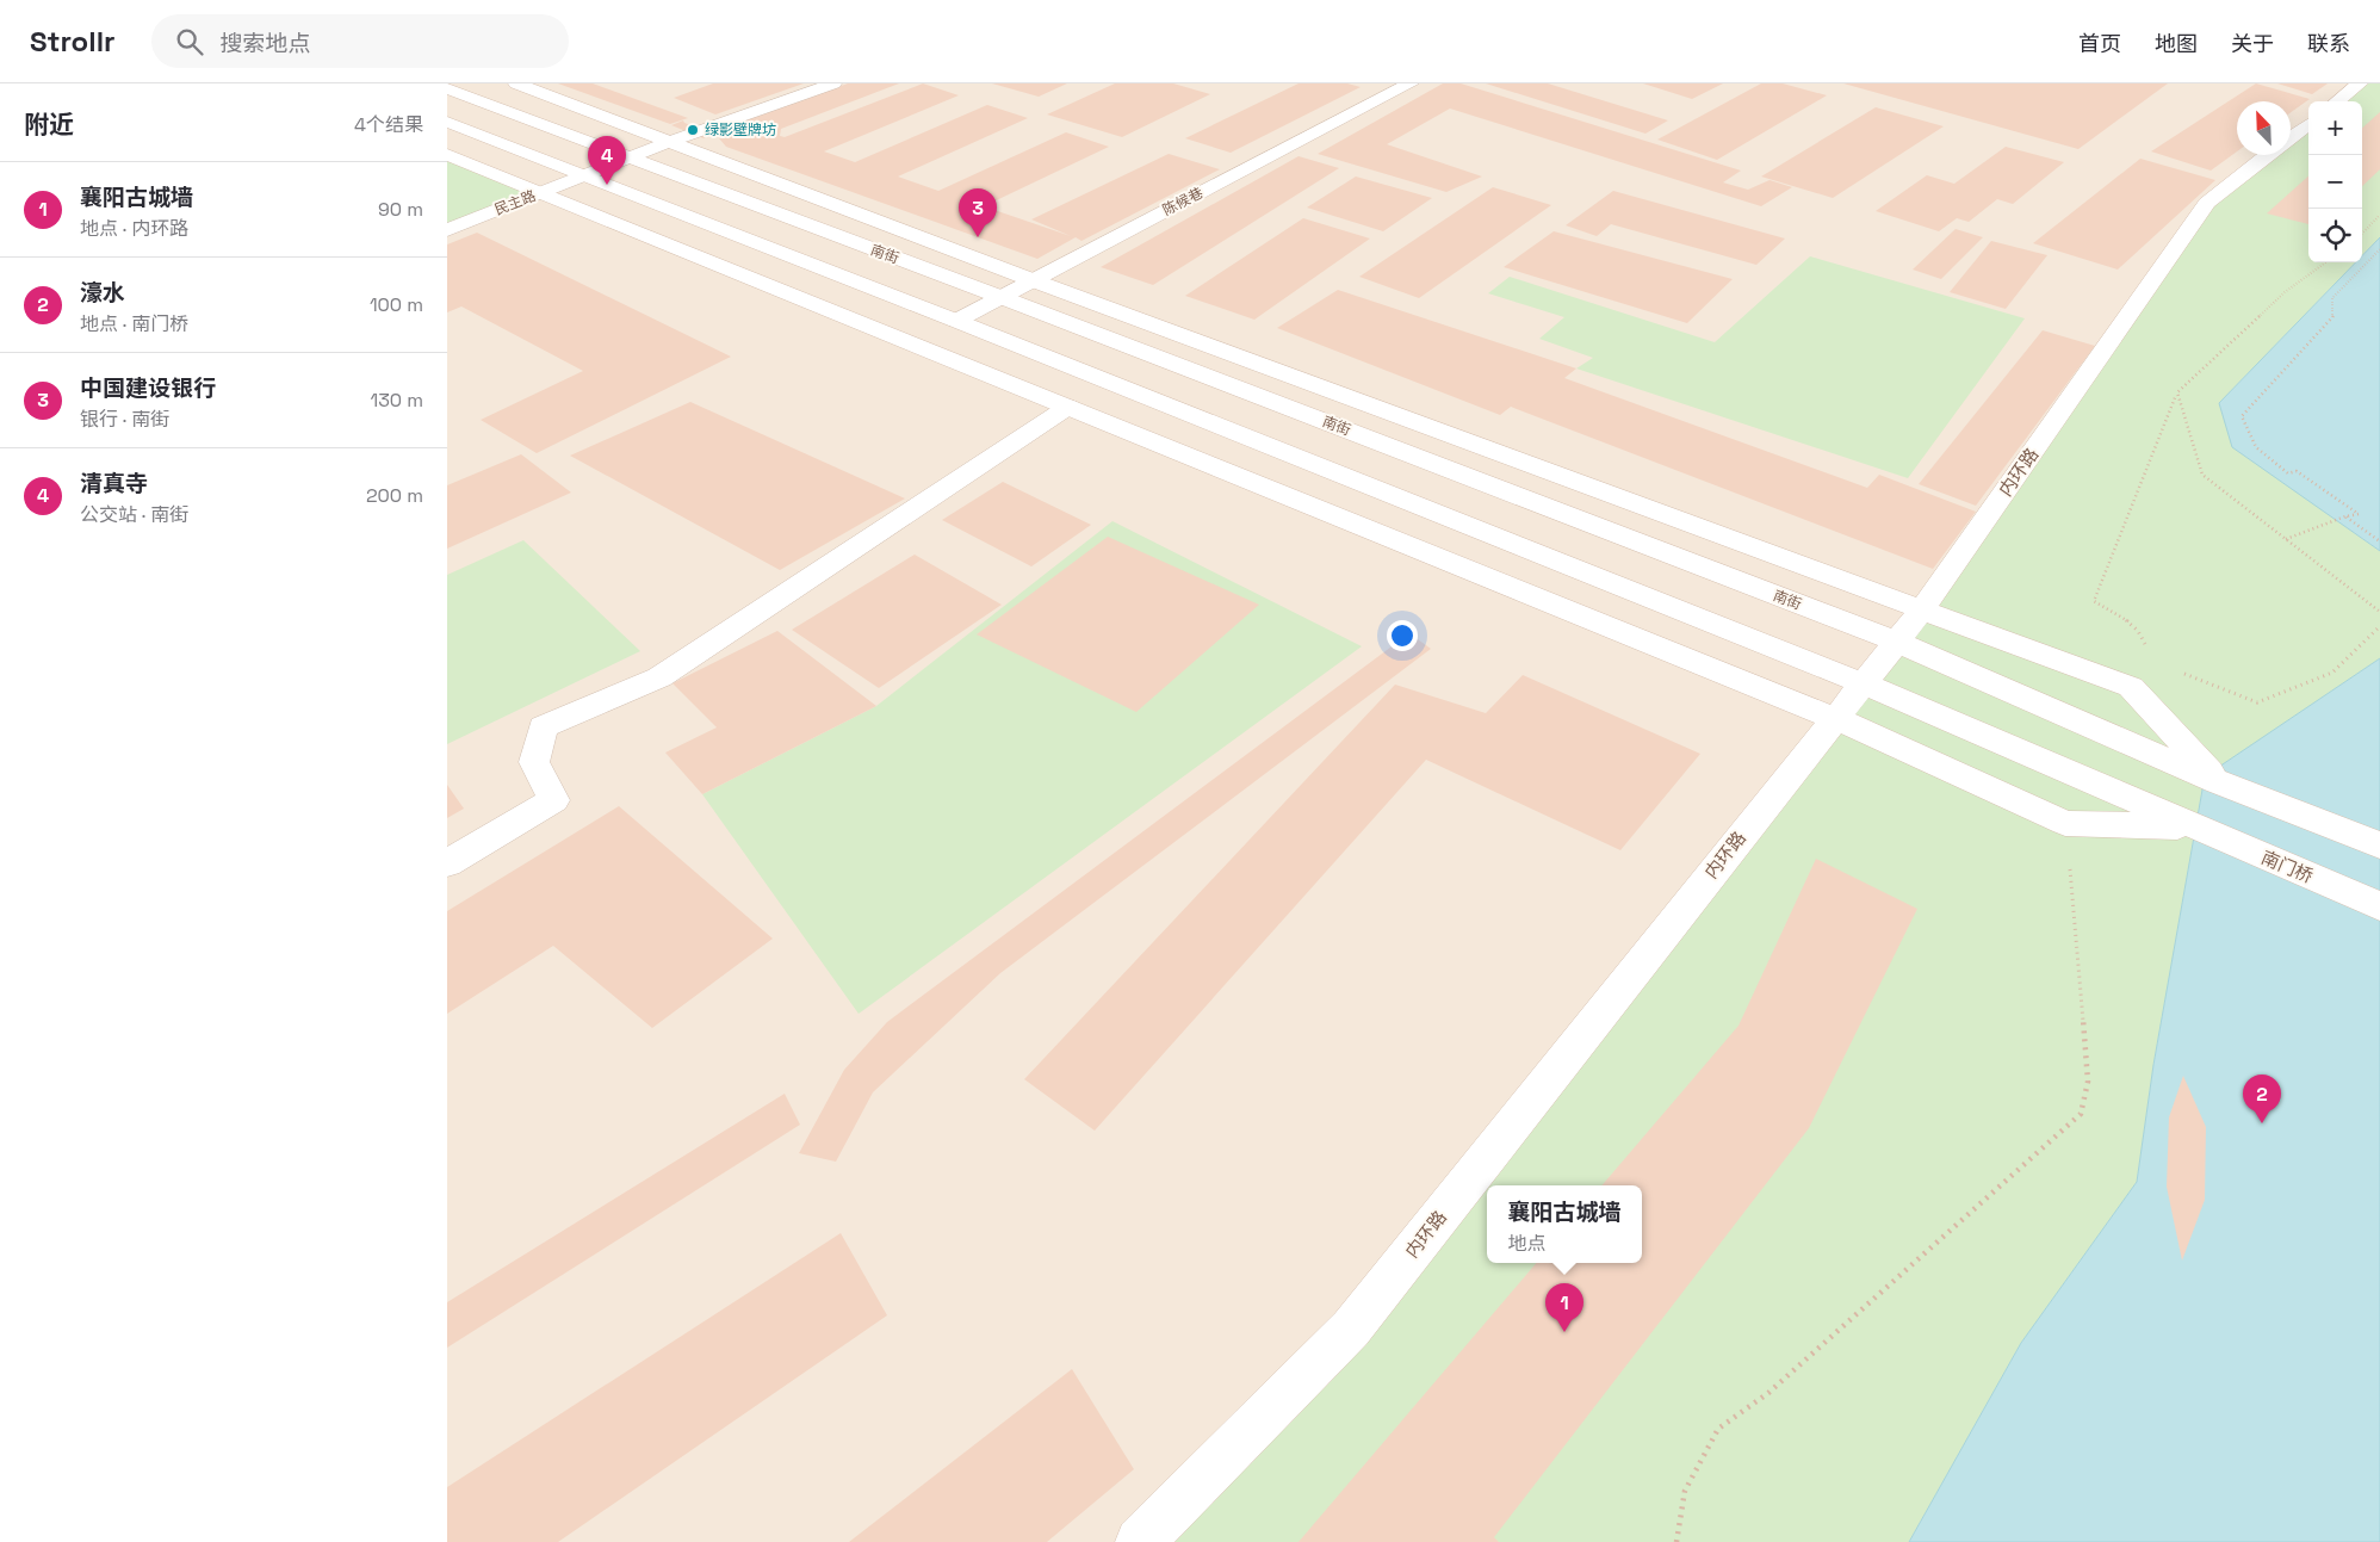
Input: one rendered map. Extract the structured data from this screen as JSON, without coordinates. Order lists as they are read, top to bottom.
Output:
{
  "streets": {
    "street": [
      "陈候巷",
      "民主路",
      "南街",
      "内环路",
      "南门桥"
    ]
  },
  "crossings": [
    ["陈候巷", "南街"],
    ["民主路", "南街"],
    ["南街", "内环路"]
  ],
  "places": ["绿影壁牌坊"],
  "north": "top left",
  "page": {
    "header": "Strollr",
    "search": "搜索地点",
    "nav": [
      "首页",
      "地图",
      "关于",
      "联系"
    ],
    "heading": ["附近", "4个结果"],
    "map_buttons": ["+", "−"],
    "pins": [
      "4",
      "3",
      "2",
      "1"
    ],
    "list": [
      {
        "mark": "1",
        "name": "襄阳古城墙",
        "note": "地点 · 内环路",
        "value": "90 m"
      },
      {
        "mark": "2",
        "name": "濠水",
        "note": "地点 · 南门桥",
        "value": "100 m"
      },
      {
        "mark": "3",
        "name": "中国建设银行",
        "note": "银行 · 南街",
        "value": "130 m"
      },
      {
        "mark": "4",
        "name": "清真寺",
        "note": "公交站 · 南街",
        "value": "200 m"
      }
    ],
    "popup": ["襄阳古城墙", "地点"]
  }
}
